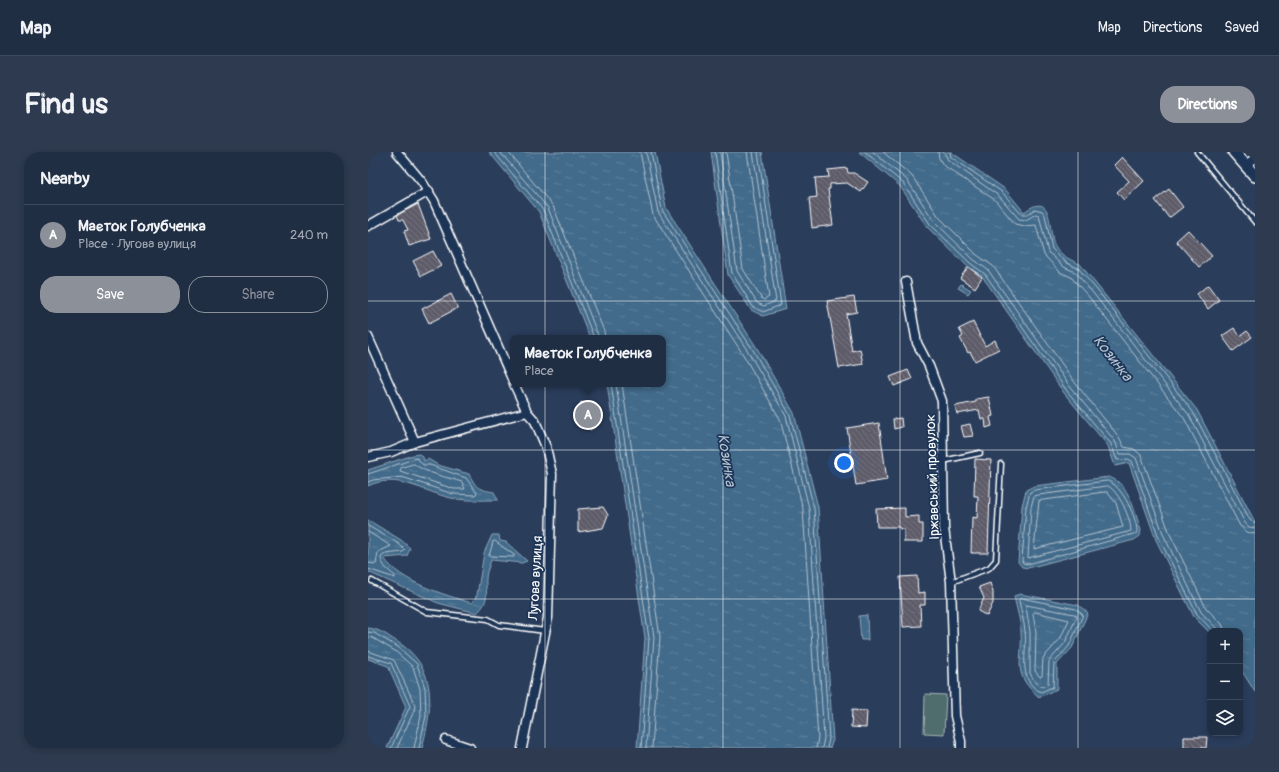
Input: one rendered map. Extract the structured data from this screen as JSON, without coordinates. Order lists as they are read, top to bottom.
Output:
{
  "streets": {
    "street": ["Іржавський провулок", "Лугова вулиця"]
  },
  "water": ["Козинка"],
  "page": {
    "header": "Map",
    "nav": ["Map", "Directions", "Saved"],
    "buttons": [
      "Directions",
      ["Save", "Share"]
    ],
    "title": "Find us",
    "heading": "Nearby",
    "list": [
      {
        "mark": "A",
        "name": "Маєток Голубченка",
        "note": "Place · Лугова вулиця",
        "value": "240 m"
      }
    ],
    "popup": ["Маєток Голубченка", "Place"],
    "pins": "A",
    "map_buttons": ["+", "−"]
  }
}
